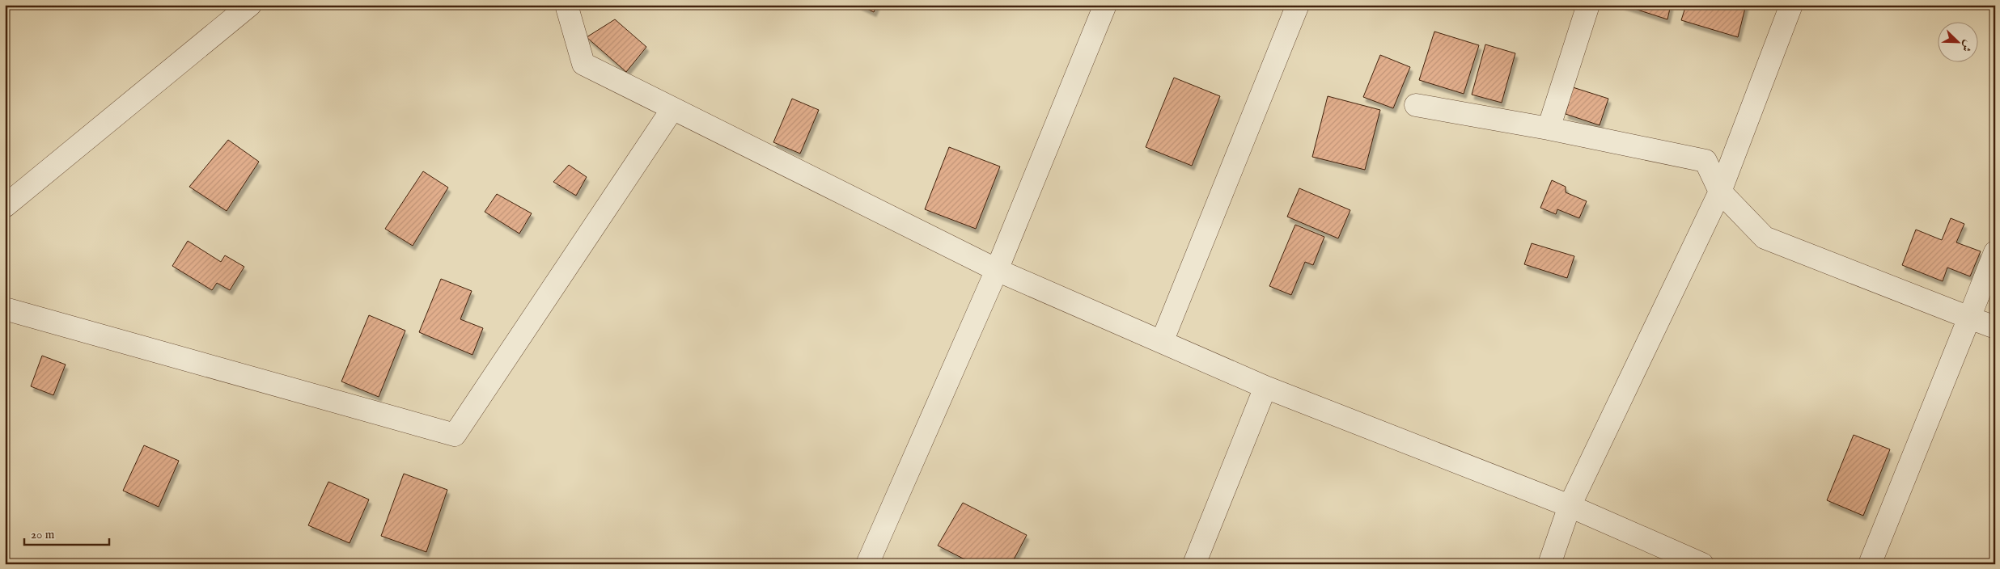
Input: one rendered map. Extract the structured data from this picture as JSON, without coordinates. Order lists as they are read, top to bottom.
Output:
{
  "scale_bar": "20 m",
  "north": "bottom right"
}
